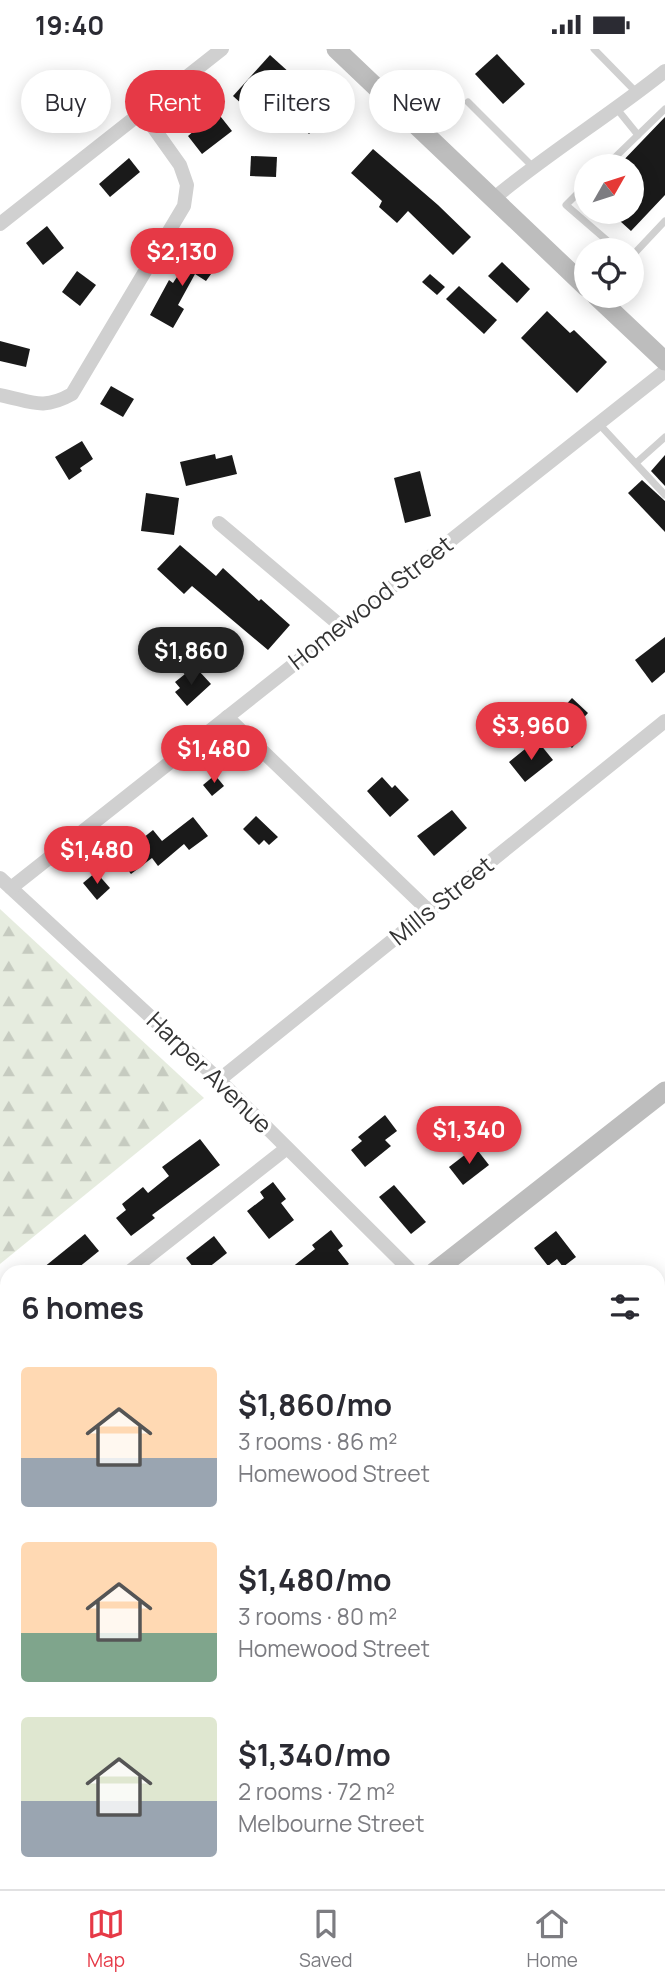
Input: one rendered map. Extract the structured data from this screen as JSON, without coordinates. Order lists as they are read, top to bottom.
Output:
{
  "streets": {
    "street": ["Homewood Street", "Mills Street", "Harper Avenue"]
  },
  "crossings": [
    ["Homewood Street", "Harper Avenue"],
    ["Mills Street", "Harper Avenue"]
  ],
  "north": "top right",
  "page": {
    "status": "19:40",
    "chip": [
      "Buy",
      "Rent",
      "Filters",
      "New"
    ],
    "price": [
      "$2,130",
      "$1,860",
      "$3,960",
      "$1,480",
      "$1,480",
      "$1,340"
    ],
    "heading": "6 homes",
    "list": [
      {
        "name": "$1,860/mo",
        "note": "3 rooms · 86 m² · Homewood Street"
      },
      {
        "name": "$1,480/mo",
        "note": "3 rooms · 80 m² · Homewood Street"
      },
      {
        "name": "$1,340/mo",
        "note": "2 rooms · 72 m² · Melbourne Street"
      }
    ],
    "tabs": ["Map", "Saved", "Home"]
  }
}
